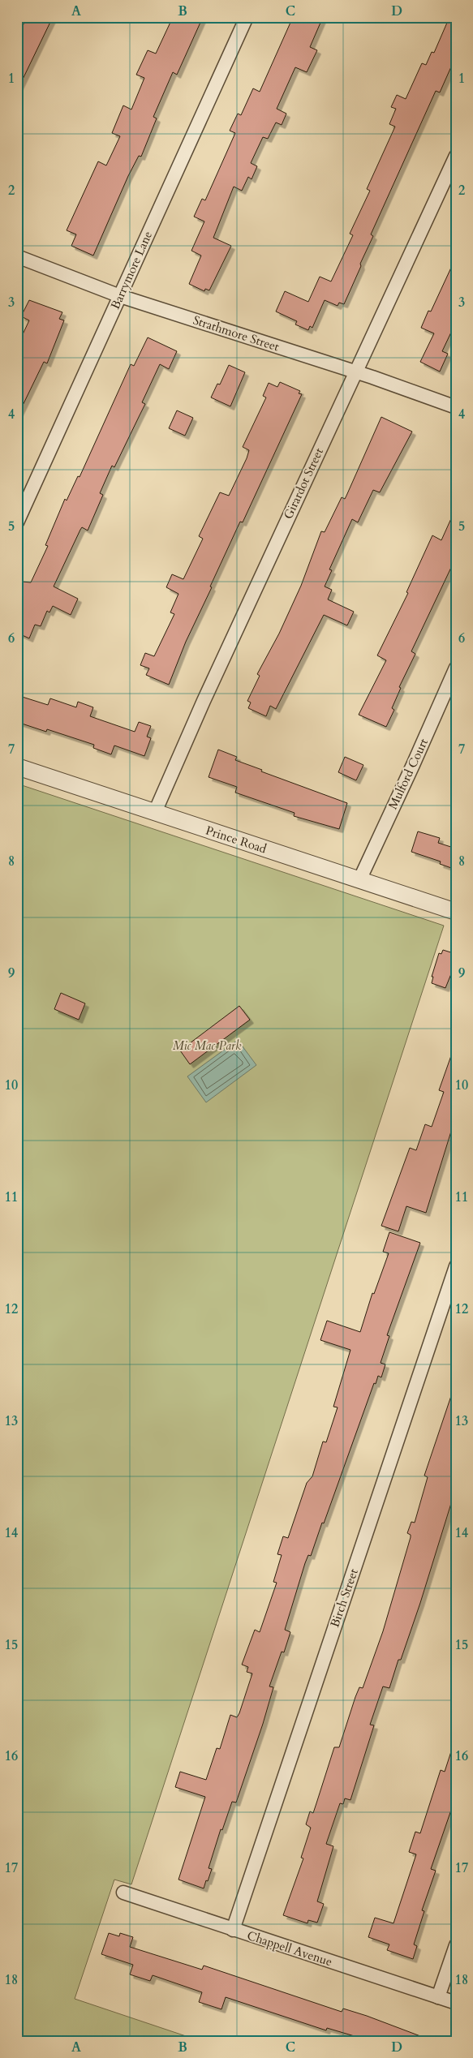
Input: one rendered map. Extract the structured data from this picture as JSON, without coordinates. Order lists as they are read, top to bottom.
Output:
{
  "streets": {
    "street": [
      "Barrymore Lane",
      "Strathmore Street",
      "Girardot Street",
      "Mulford Court",
      "Prince Road",
      "Birch Street",
      "Chappell Avenue"
    ]
  },
  "crossings": [
    ["Barrymore Lane", "Strathmore Street"],
    ["Strathmore Street", "Girardot Street"],
    ["Girardot Street", "Prince Road"],
    ["Mulford Court", "Prince Road"],
    ["Birch Street", "Chappell Avenue"]
  ],
  "parks": ["Mic Mac Park"],
  "grid": {
    "columns": [
      "A",
      "B",
      "C",
      "D"
    ],
    "rows": [
      "1",
      "2",
      "3",
      "4",
      "5",
      "6",
      "7",
      "8",
      "9",
      "10",
      "11",
      "12",
      "13",
      "14",
      "15",
      "16",
      "17",
      "18"
    ]
  }
}
